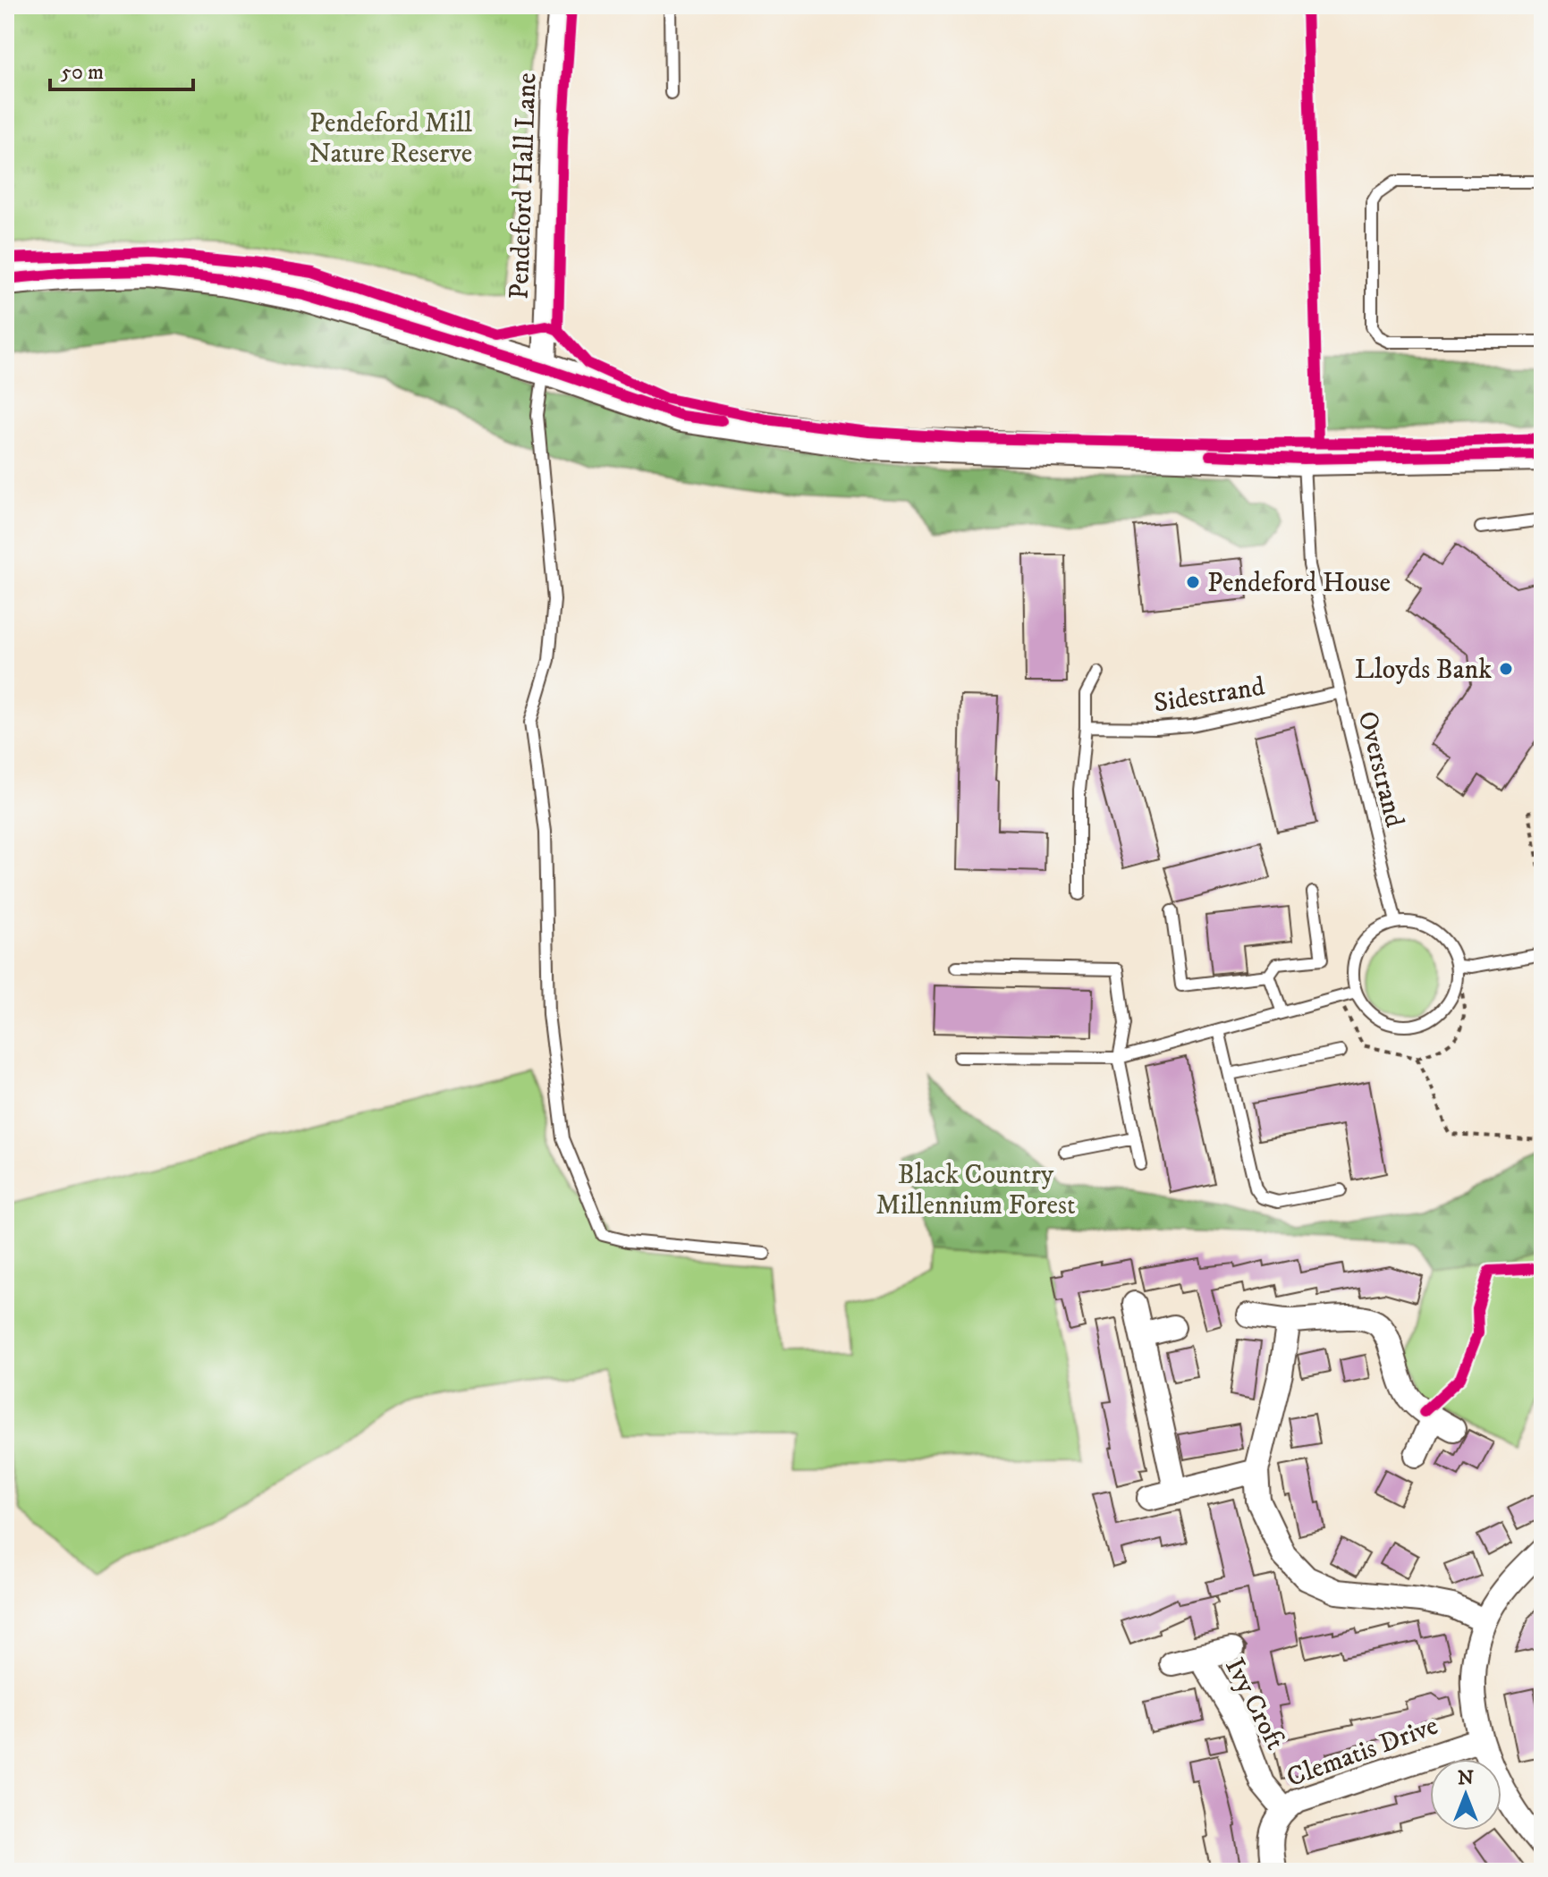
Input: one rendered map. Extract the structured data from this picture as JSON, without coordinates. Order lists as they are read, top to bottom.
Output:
{
  "streets": {
    "street": ["Pendeford Hall Lane", "Ivy Croft", "Clematis Drive"],
    "lane": ["Sidestrand", "Overstrand"]
  },
  "crossings": [
    ["Sidestrand", "Overstrand"],
    ["Ivy Croft", "Clematis Drive"]
  ],
  "parks": ["Pendeford Mill Nature Reserve", "Black Country Millennium Forest"],
  "places": ["Pendeford House", "Lloyds Bank"],
  "scale_bar": "50 m",
  "north": "top"
}
